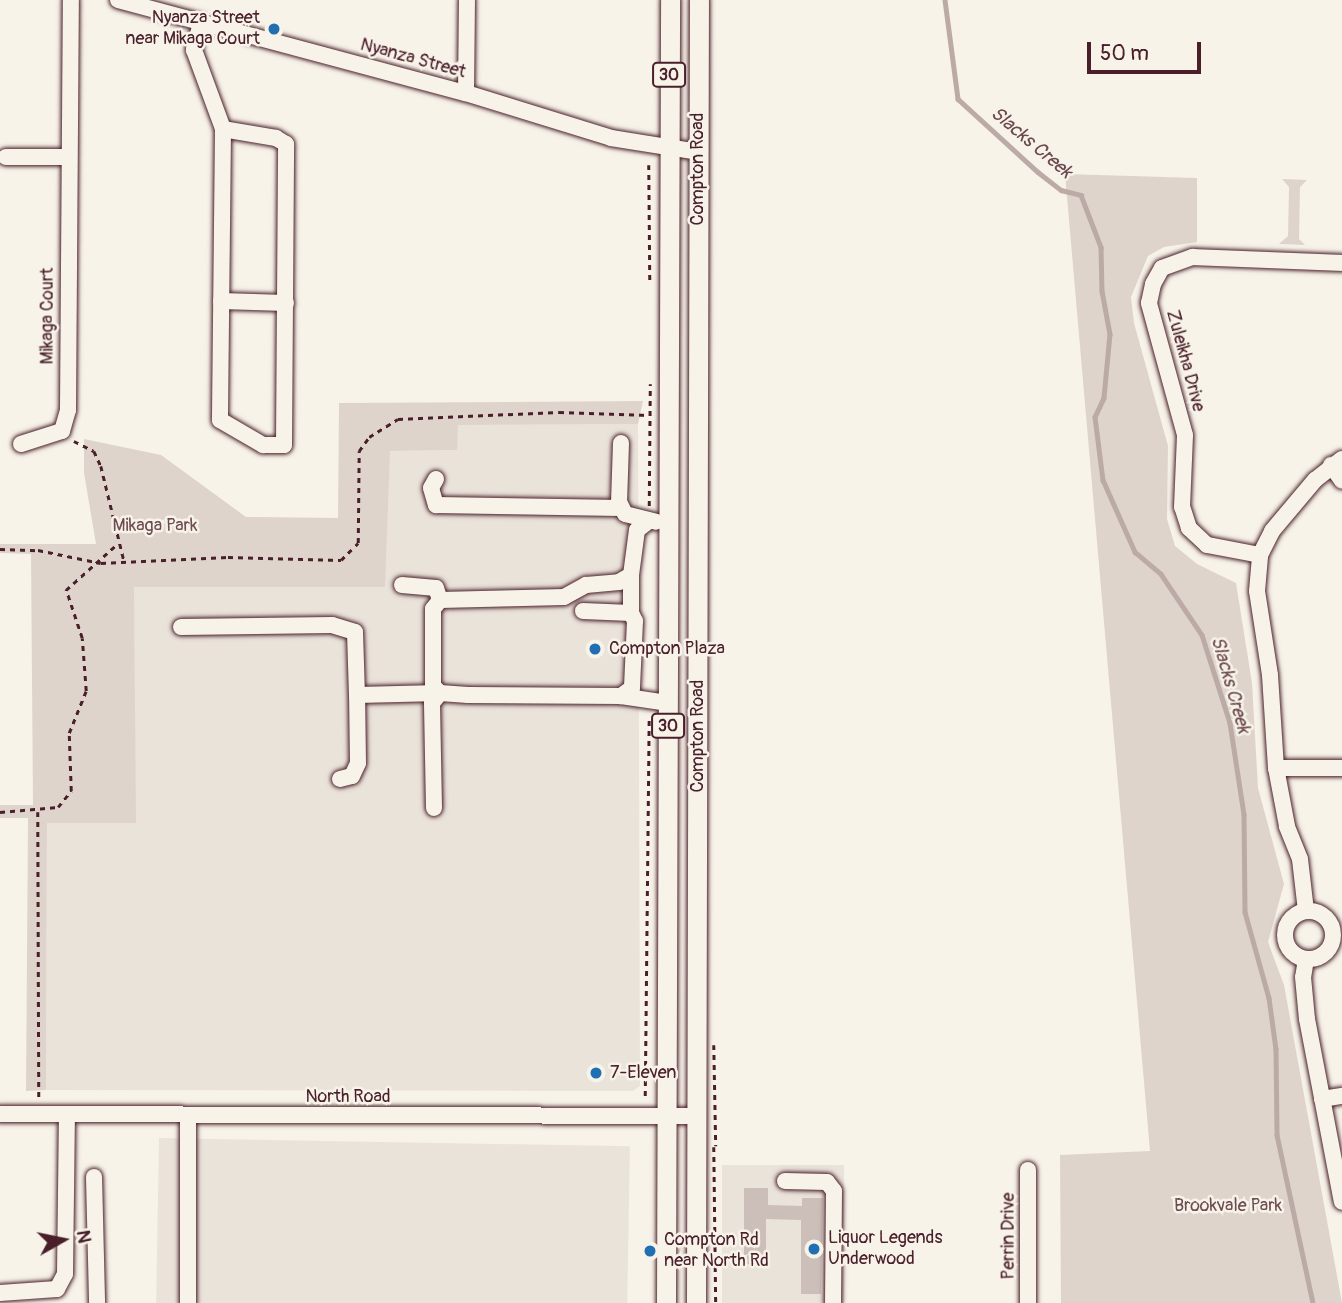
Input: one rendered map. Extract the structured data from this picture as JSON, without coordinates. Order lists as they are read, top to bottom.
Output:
{
  "streets": {
    "main road": ["30", "Compton Road"],
    "street": [
      "Nyanza Street",
      "Mikaga Court",
      "Zuleikha Drive",
      "North Road",
      "Perrin Drive"
    ]
  },
  "crossings": [
    ["Nyanza Street", "Compton Road"],
    ["Compton Road", "North Road"]
  ],
  "water": ["Slacks Creek"],
  "parks": ["Mikaga Park", "Brookvale Park"],
  "places": [
    "Nyanza Street near Mikaga Court",
    "Compton Plaza",
    "7-Eleven",
    "Liquor Legends Underwood",
    "Compton Rd near North Rd"
  ],
  "scale_bar": "50 m",
  "north": "right"
}
